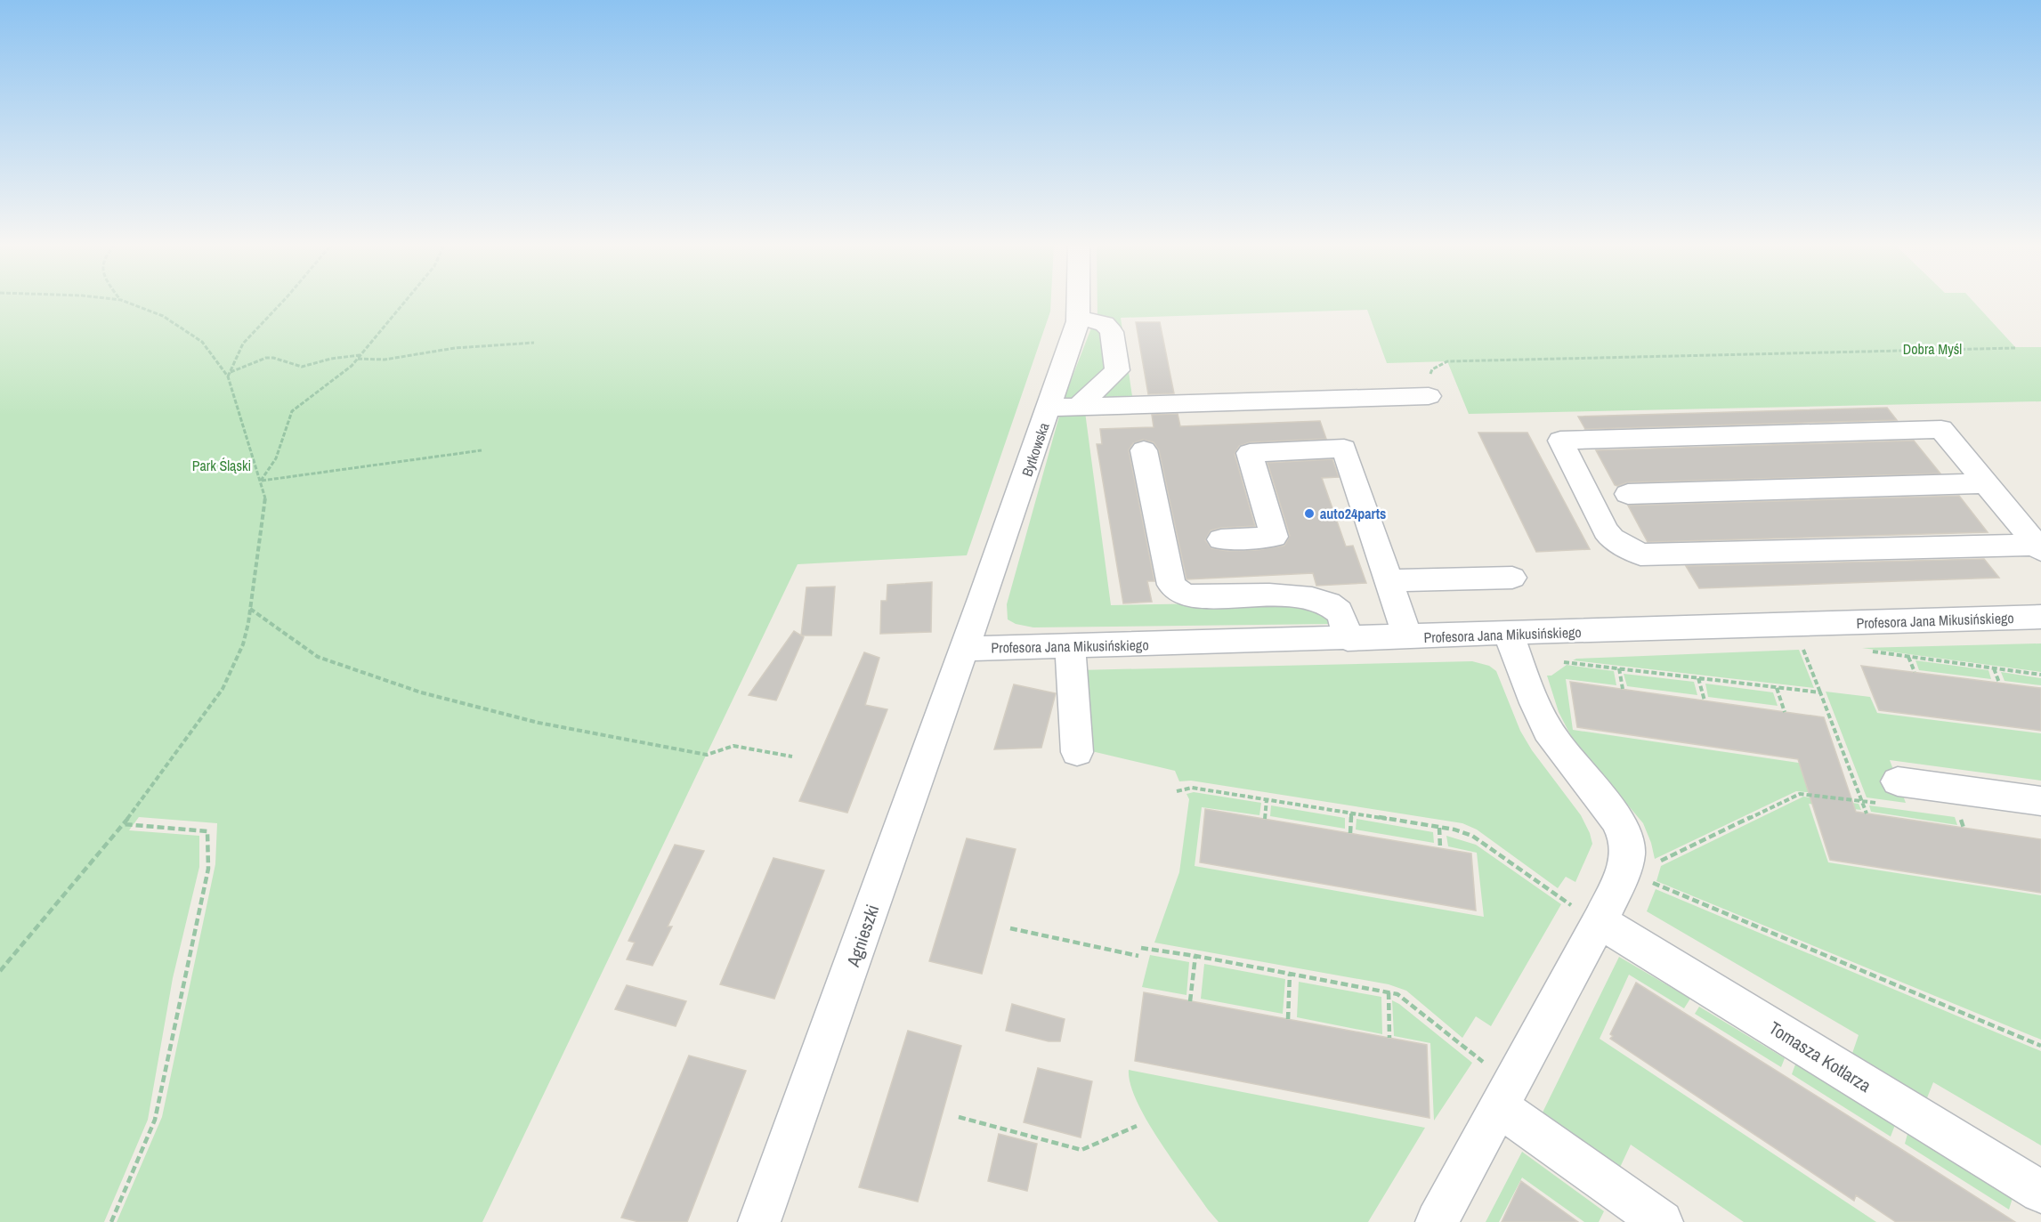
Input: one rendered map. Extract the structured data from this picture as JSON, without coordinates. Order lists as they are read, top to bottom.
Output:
{
  "streets": {
    "street": [
      "Bytkowska",
      "Profesora Jana Mikusińskiego",
      "Agnieszki",
      "Tomasza Kotlarza"
    ]
  },
  "crossings": [
    ["Bytkowska", "Profesora Jana Mikusińskiego"],
    ["Bytkowska", "Agnieszki"],
    ["Profesora Jana Mikusińskiego", "Agnieszki"]
  ],
  "parks": ["Dobra Myśl", "Park Śląski"],
  "places": ["auto24parts"]
}
